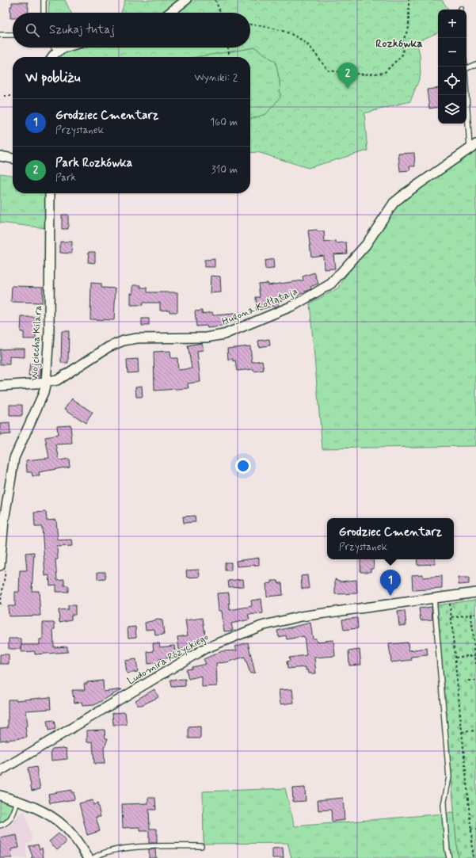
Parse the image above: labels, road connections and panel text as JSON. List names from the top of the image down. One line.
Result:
{"streets":{"street":["Hugona Kołłątaja","Wojciecha Kilara","Ludomira Różyckiego"]},"crossings":[["Hugona Kołłątaja","Wojciecha Kilara"]],"districts":["Rozkówka"],"page":{"map_buttons":["+","−"],"search":"Szukaj tutaj","heading":["W pobliżu","Wyniki: 2"],"pins":["2","1"],"list":[{"mark":"1","name":"Grodziec Cmentarz","note":"Przystanek","value":"160 m"},{"mark":"2","name":"Park Rozkówka","note":"Park","value":"310 m"}],"popup":["Grodziec Cmentarz","Przystanek"]}}
